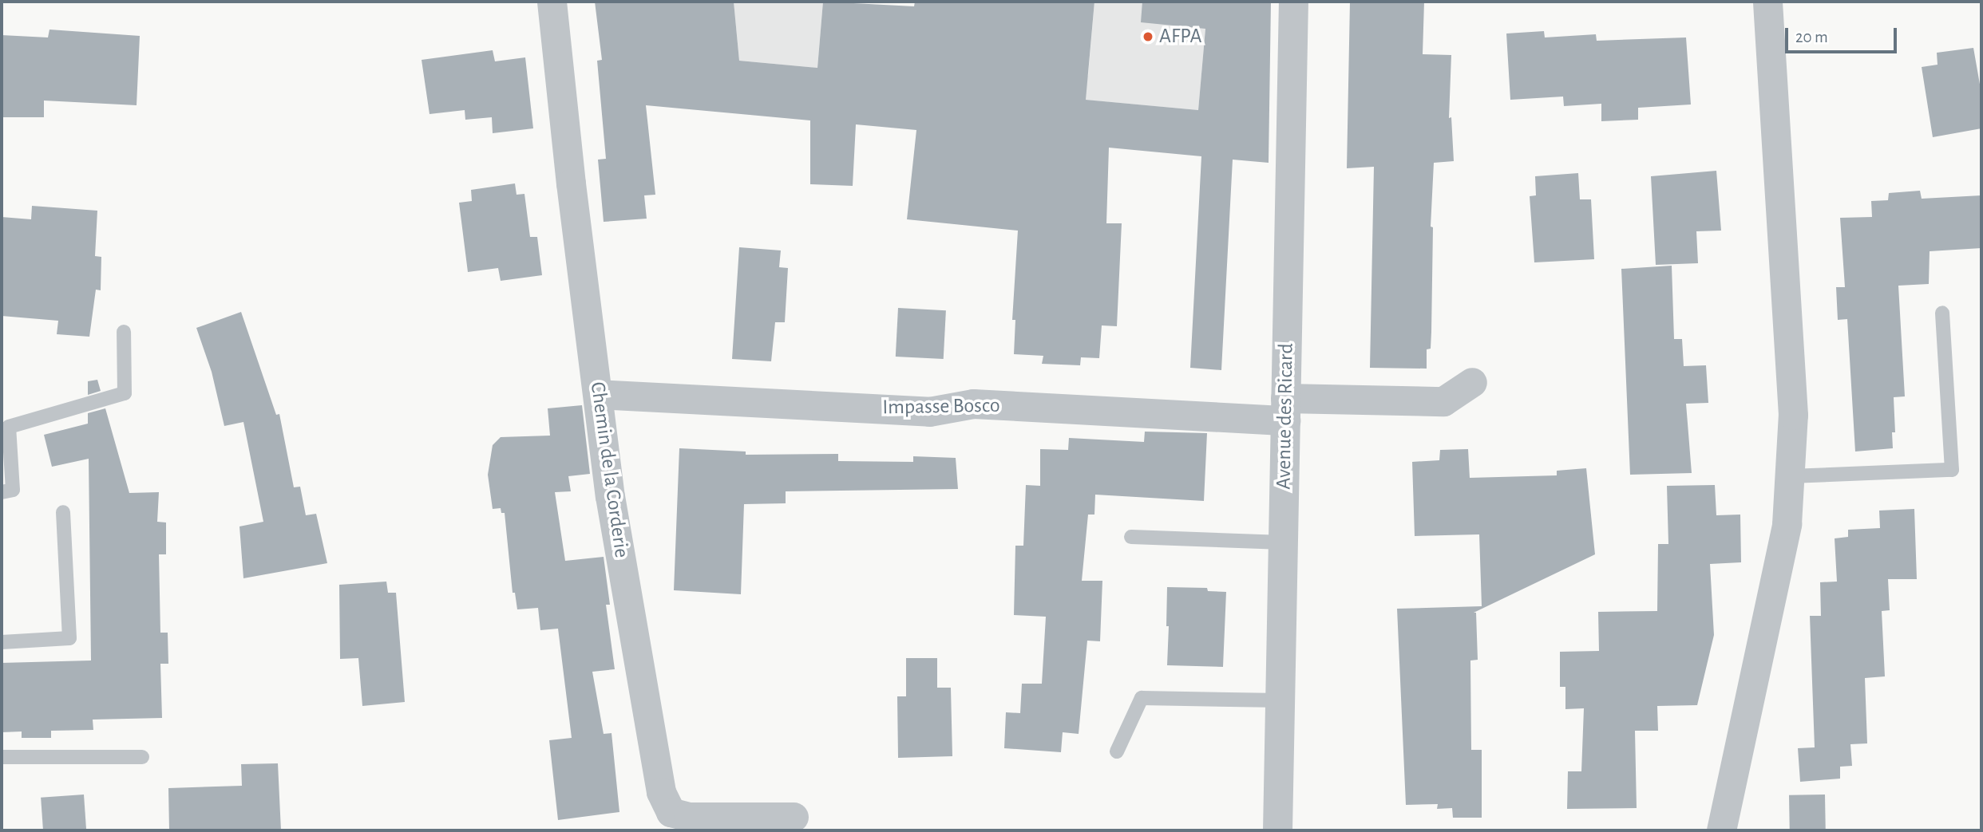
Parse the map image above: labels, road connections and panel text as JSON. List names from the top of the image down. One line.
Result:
{"streets":{"street":["Impasse Bosco","Avenue des Ricard","Chemin de la Corderie"]},"crossings":[["Impasse Bosco","Avenue des Ricard"],["Impasse Bosco","Chemin de la Corderie"]],"places":["AFPA"],"scale_bar":"20 m"}
